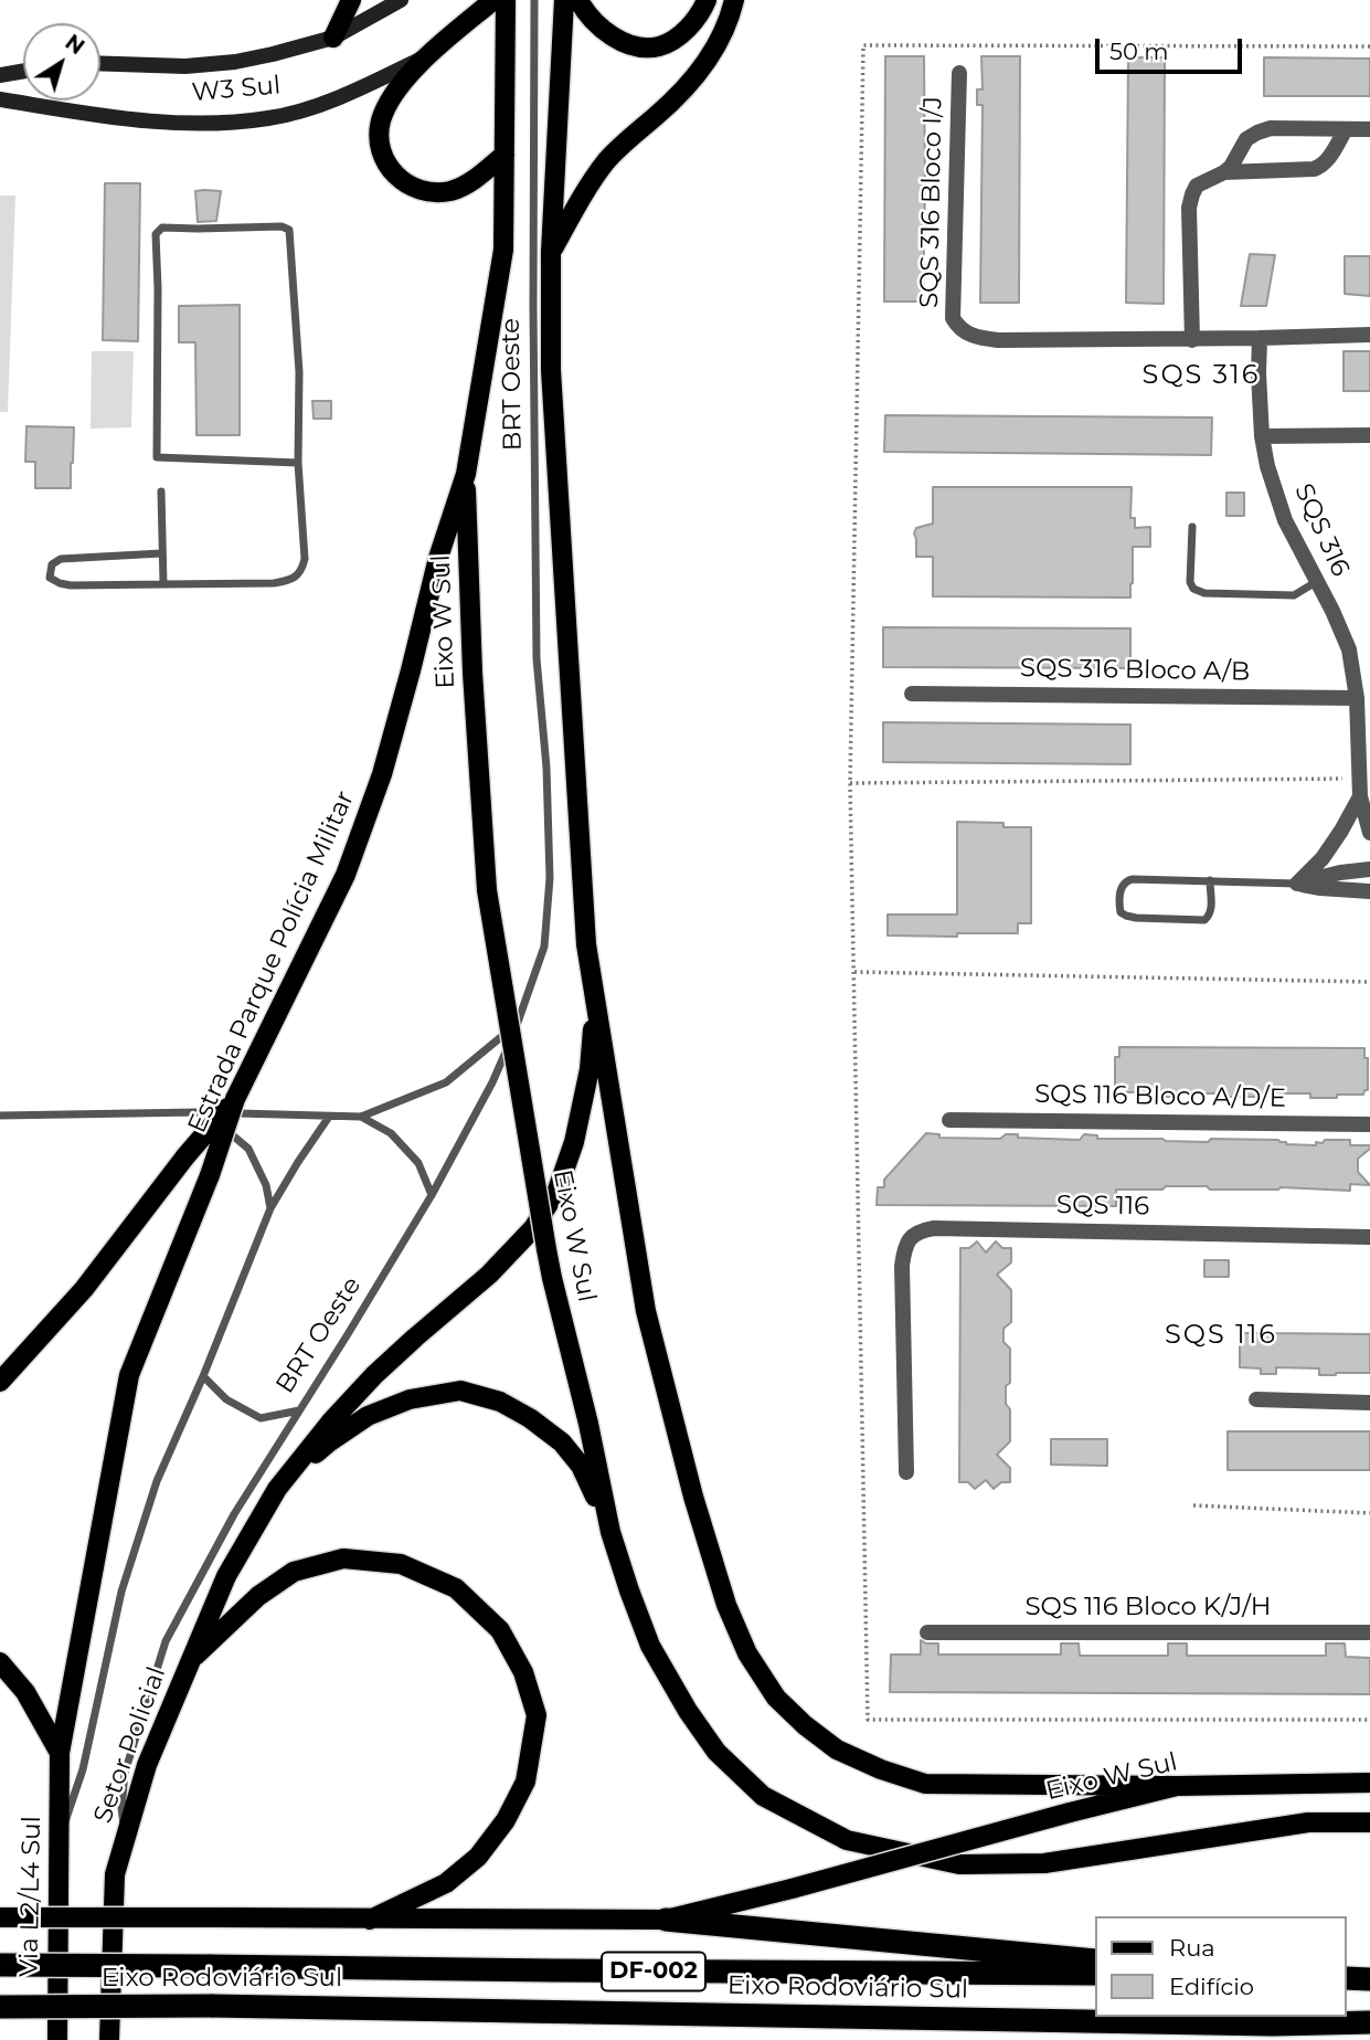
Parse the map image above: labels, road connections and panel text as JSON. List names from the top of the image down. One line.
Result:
{"streets":{"highway":["DF-002","Eixo Rodoviário Sul"],"main road":["W3 Sul","Eixo W Sul","Estrada Parque Polícia Militar","Setor Policial","Via L2/L4 Sul"],"street":["SQS 316 Bloco I/J","SQS 316","SQS 316 Bloco A/B","SQS 116 Bloco A/D/E","SQS 116","SQS 116 Bloco K/J/H"],"lane":["BRT Oeste"]},"crossings":[["SQS 316","SQS 316 Bloco A/B"],["Eixo W Sul","Estrada Parque Polícia Militar"],["Estrada Parque Polícia Militar","Via L2/L4 Sul"]],"districts":["SQS 316","SQS 116"],"legend":["Rua","Edifício"],"scale_bar":"50 m","north":"top right"}
